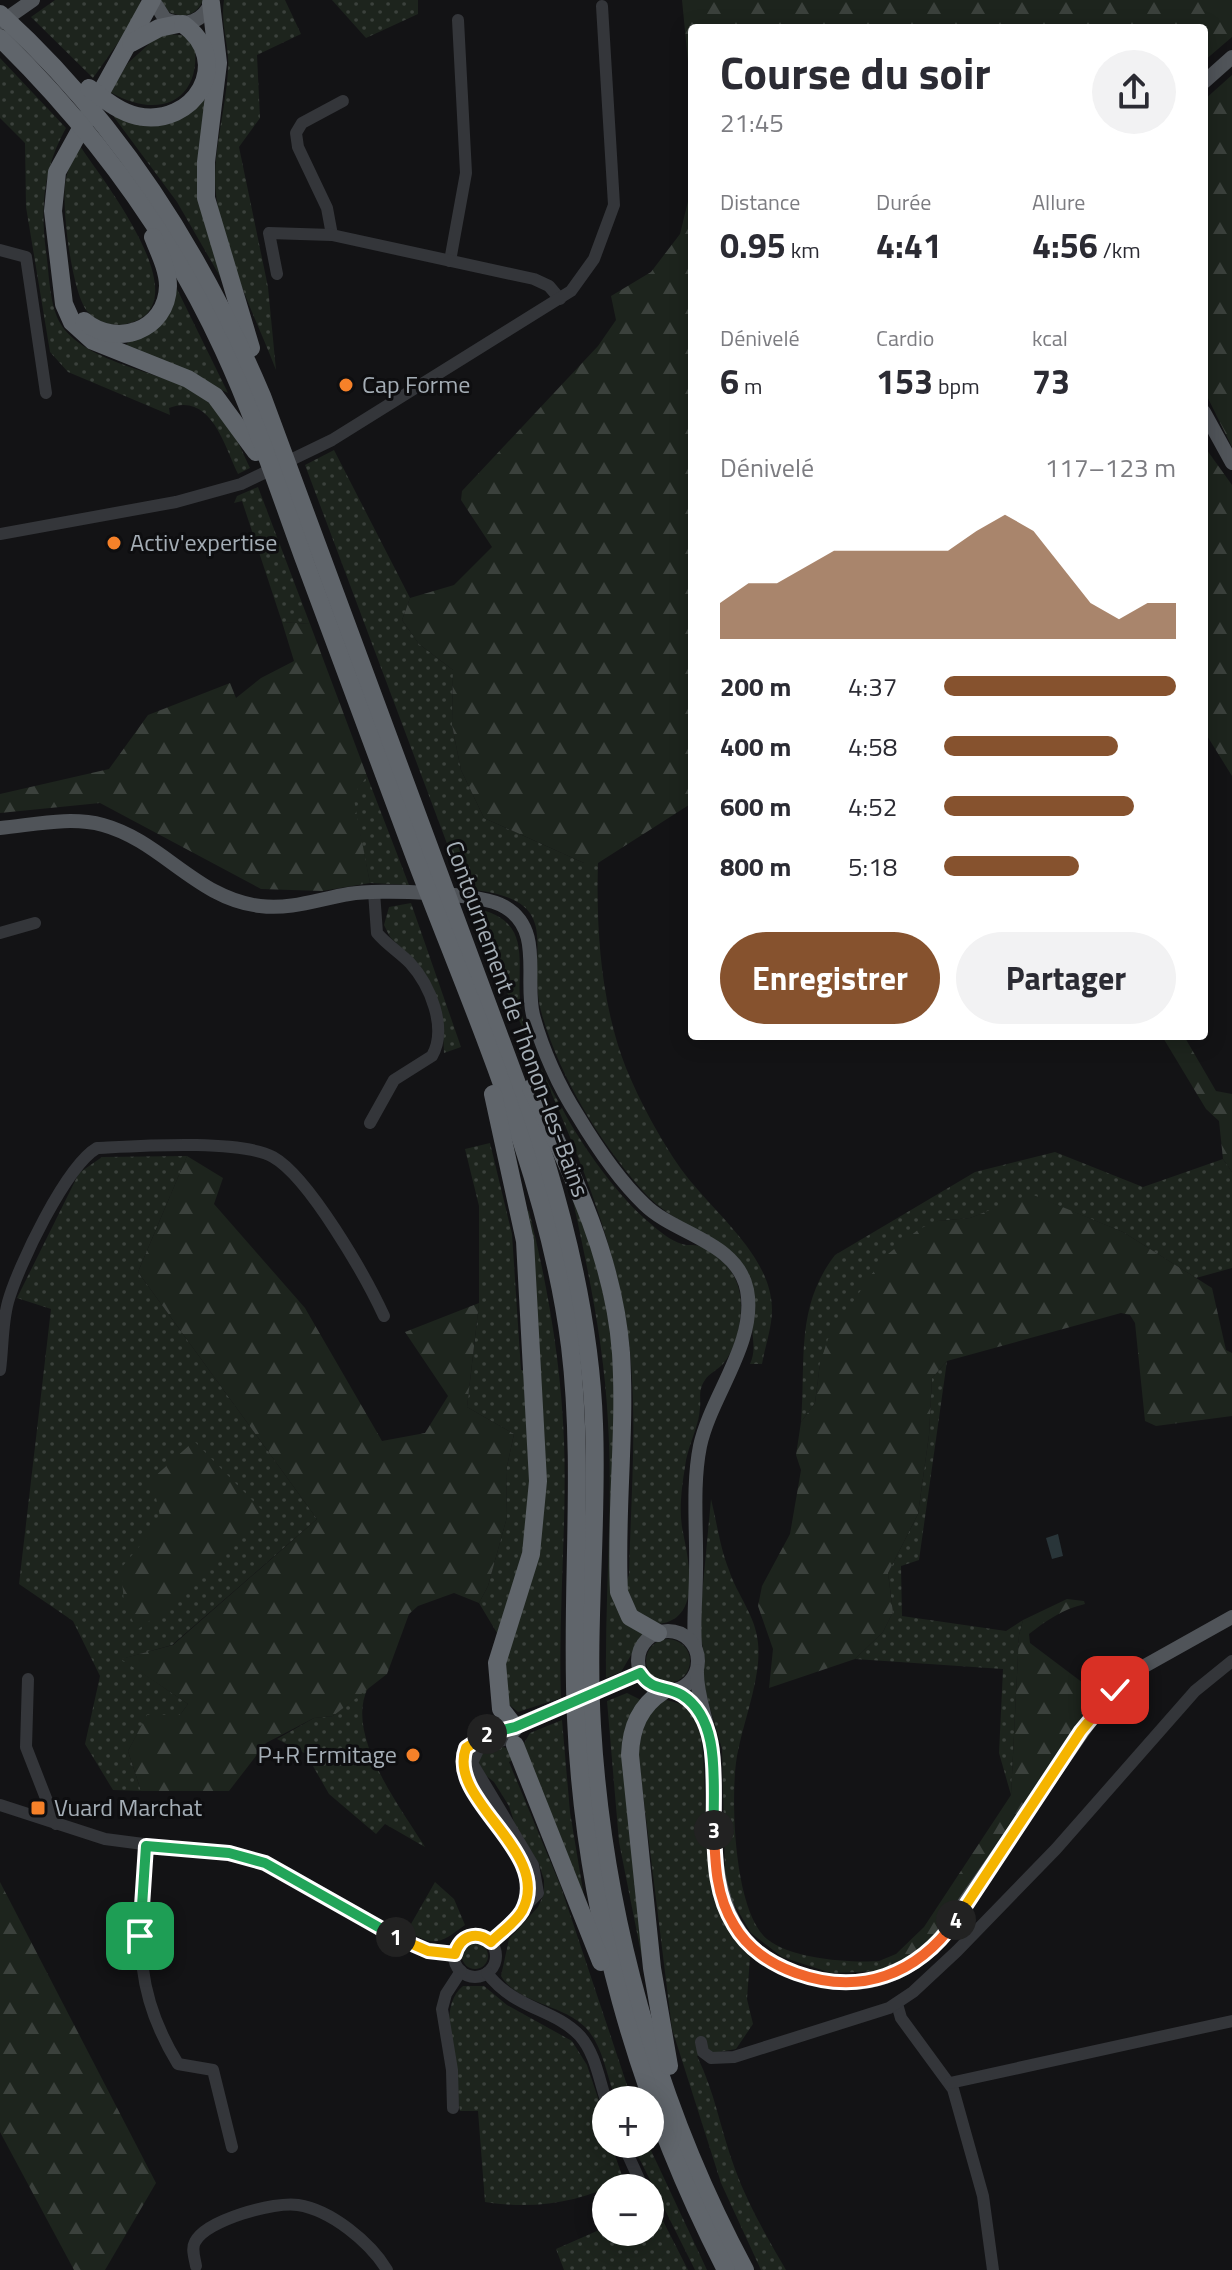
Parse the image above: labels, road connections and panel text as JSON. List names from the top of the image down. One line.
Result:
{"streets":{"highway":["Contournement de Thonon-les-Bains"]},"places":{"other":["Cap Forme","Activ'expertise","P+R Ermitage"],"transit":["Vuard Marchat"]},"page":{"heading":["Course du soir","21:45"],"stats":[["Distance","0.95 km"],["Durée","4:41"],["Allure","4:56 /km"],["Dénivelé","6 m"],["Cardio","153 bpm"],["kcal","73"]],"chart":["Dénivelé","117–123 m"],"list":[{"name":"200 m","note":"4:37"},{"name":"400 m","note":"4:58"},{"name":"600 m","note":"4:52"},{"name":"800 m","note":"5:18"}],"buttons":["Enregistrer","Partager"],"pins":["2","3","4","1"],"map_buttons":["+","−"]}}
